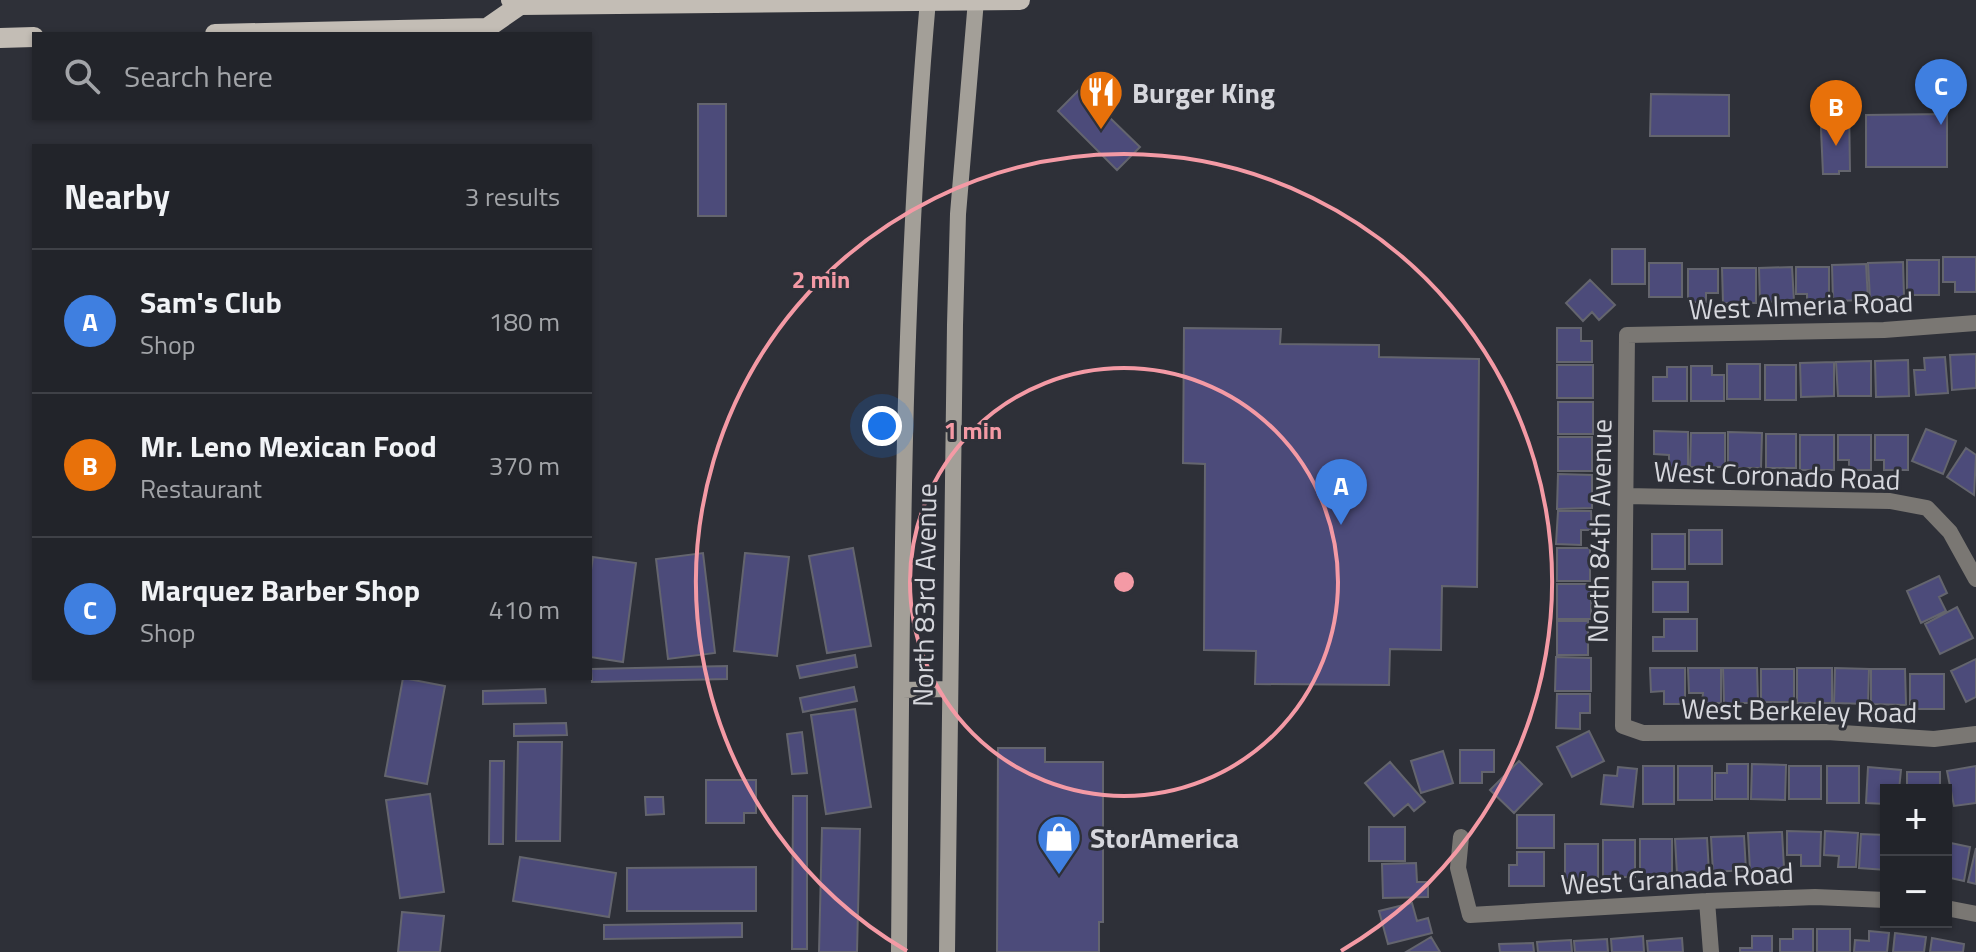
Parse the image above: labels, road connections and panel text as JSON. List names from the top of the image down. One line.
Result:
{"streets":{"main road":["North 83rd Avenue"],"street":["West Almeria Road","West Coronado Road","North 84th Avenue","West Berkeley Road","West Granada Road"]},"crossings":[["West Almeria Road","North 84th Avenue"],["West Coronado Road","North 84th Avenue"],["North 84th Avenue","West Berkeley Road"]],"places":{"restaurant":["Burger King"],"shop":["StorAmerica"]},"page":{"search":"Search here","pins":["C","B","A"],"heading":["Nearby","3 results"],"list":[{"mark":"A","name":"Sam's Club","note":"Shop","value":"180 m"},{"mark":"B","name":"Mr. Leno Mexican Food","note":"Restaurant","value":"370 m"},{"mark":"C","name":"Marquez Barber Shop","note":"Shop","value":"410 m"}],"map_buttons":["+","−"]},"rings":["2 min","1 min"]}
